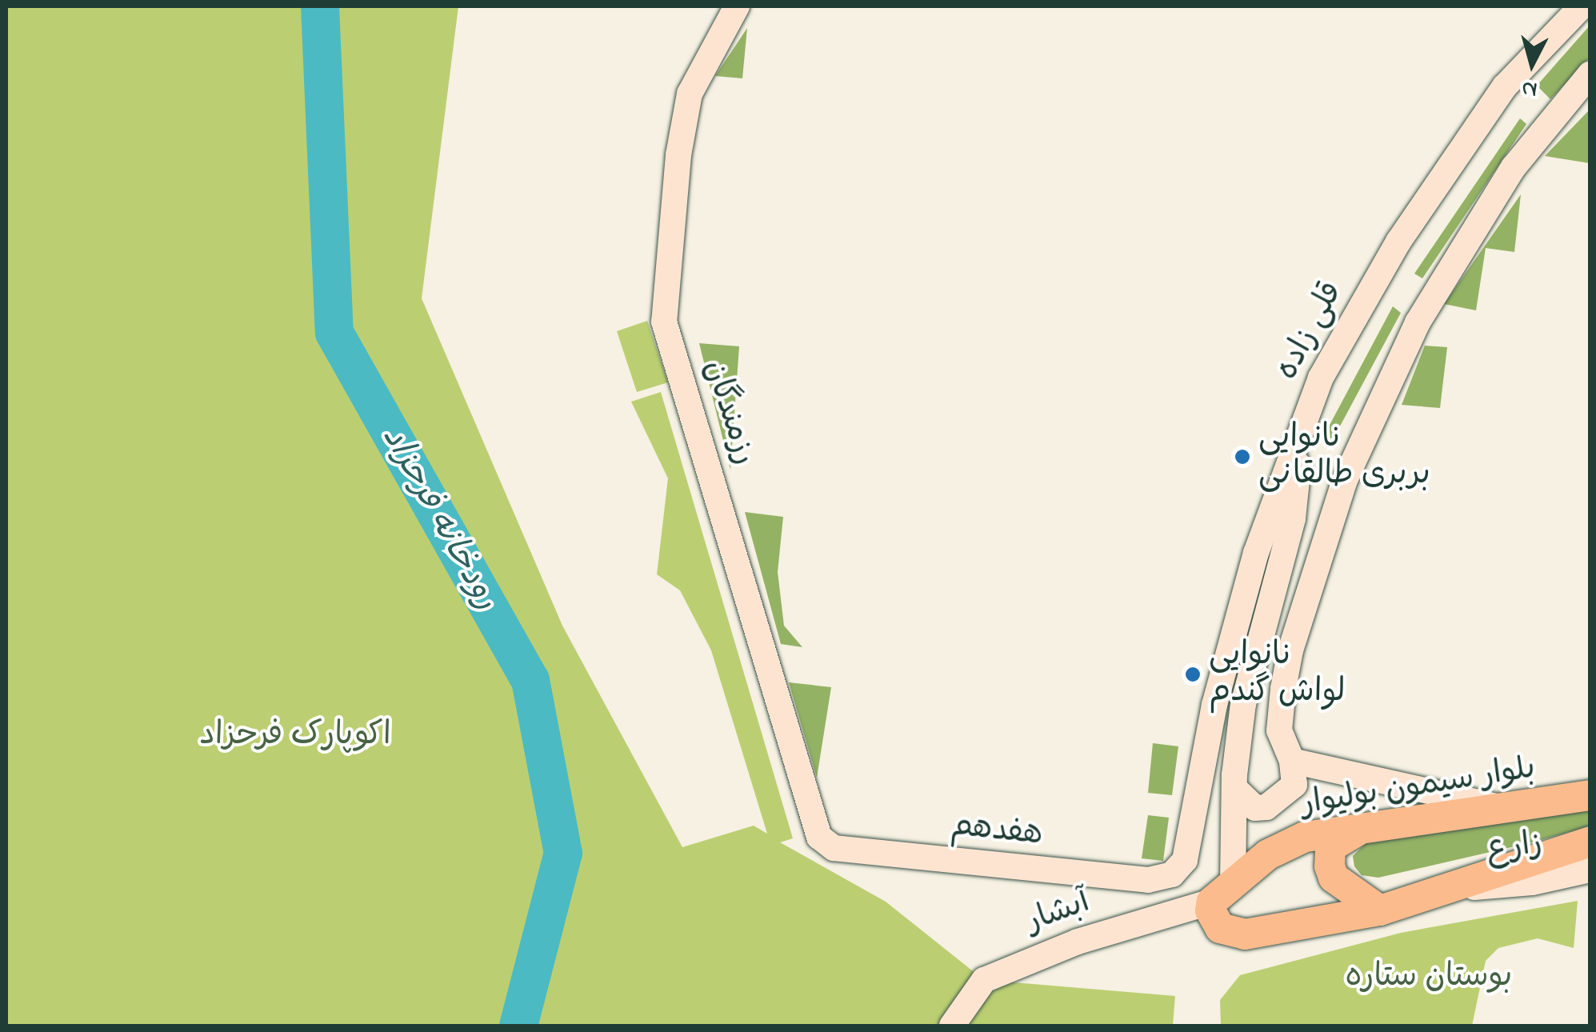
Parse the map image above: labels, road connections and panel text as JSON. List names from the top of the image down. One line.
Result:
{"streets":{"main road":["بلوار سیمون بولیوار"],"street":["قلی زاده","رزمندگان","هفدهم","زارع","آبشار"]},"crossings":[["قلی زاده","هفدهم"],["رزمندگان","هفدهم"],["بلوار سیمون بولیوار","آبشار"]],"water":["رودخانه فرحزاد"],"parks":["اکوپارک فرحزاد","بوستان ستاره"],"places":["نانوایی بربری طالقانی","نانوایی لواش گندم"],"north":"bottom"}
